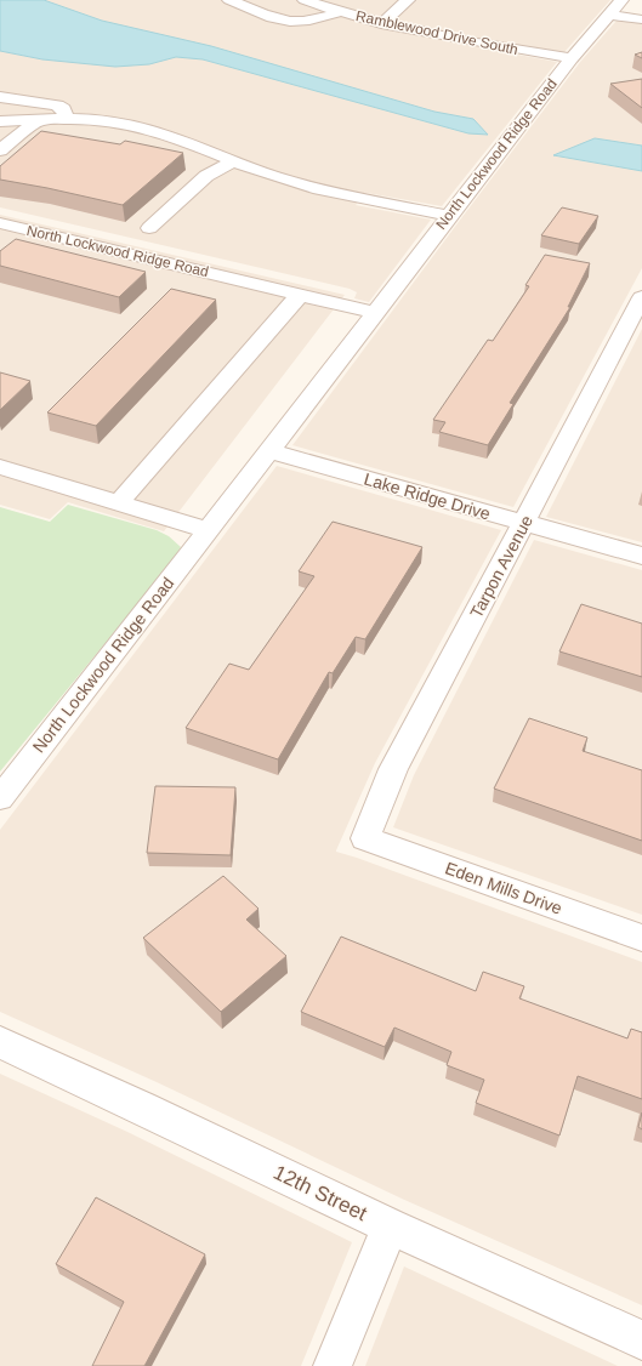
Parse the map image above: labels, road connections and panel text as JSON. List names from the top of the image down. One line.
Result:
{"streets":{"street":["Ramblewood Drive South","North Lockwood Ridge Road","Lake Ridge Drive","Tarpon Avenue","Eden Mills Drive","12th Street"]},"crossings":[["Ramblewood Drive South","North Lockwood Ridge Road"],["North Lockwood Ridge Road","Lake Ridge Drive"],["Lake Ridge Drive","Tarpon Avenue"],["Tarpon Avenue","Eden Mills Drive"]]}
